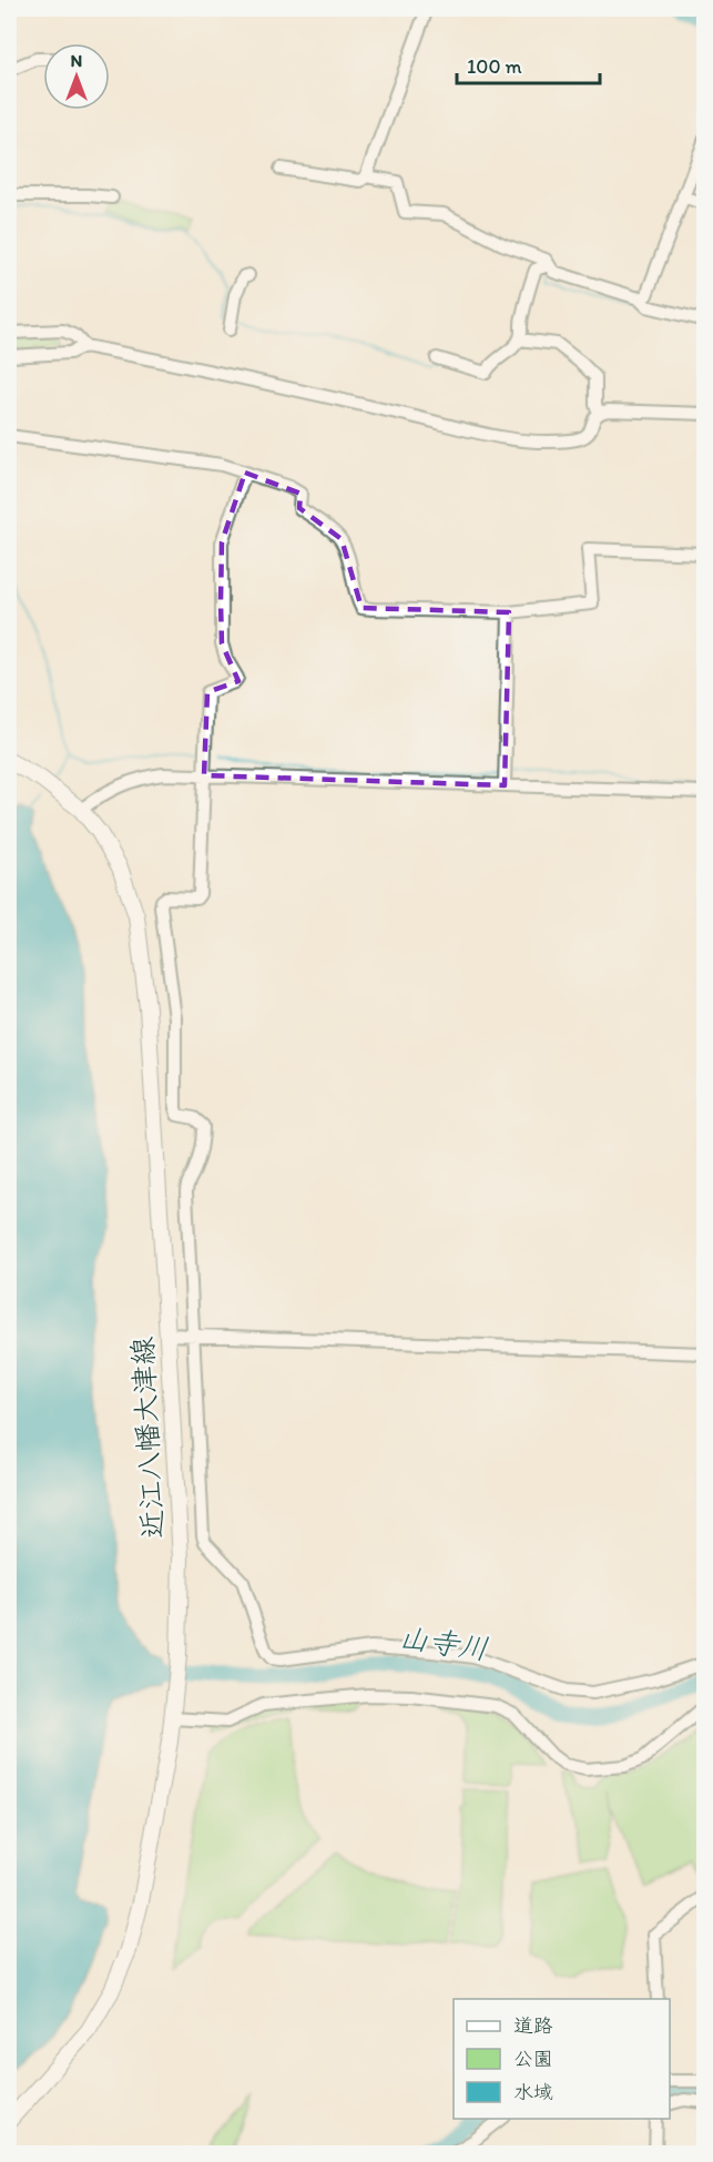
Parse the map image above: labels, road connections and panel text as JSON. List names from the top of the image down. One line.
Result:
{"streets":{"main road":["近江八幡大津線"]},"water":["山寺川"],"legend":["道路","公園","水域"],"scale_bar":"100 m","north":"top"}
